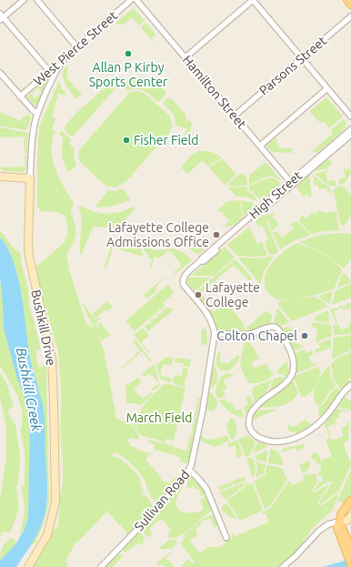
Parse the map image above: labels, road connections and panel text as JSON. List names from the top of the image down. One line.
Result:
{"streets":{"street":["West Pierce Street","Parsons Street","Hamilton Street","High Street","Bushkill Drive","Sullivan Road"]},"crossings":[["Parsons Street","Hamilton Street"],["Hamilton Street","High Street"],["High Street","Sullivan Road"]],"water":["Bushkill Creek"],"parks":["March Field"],"places":["Allan P Kirby Sports Center","Fisher Field","Lafayette College Admissions Office","Lafayette College","Colton Chapel"]}
